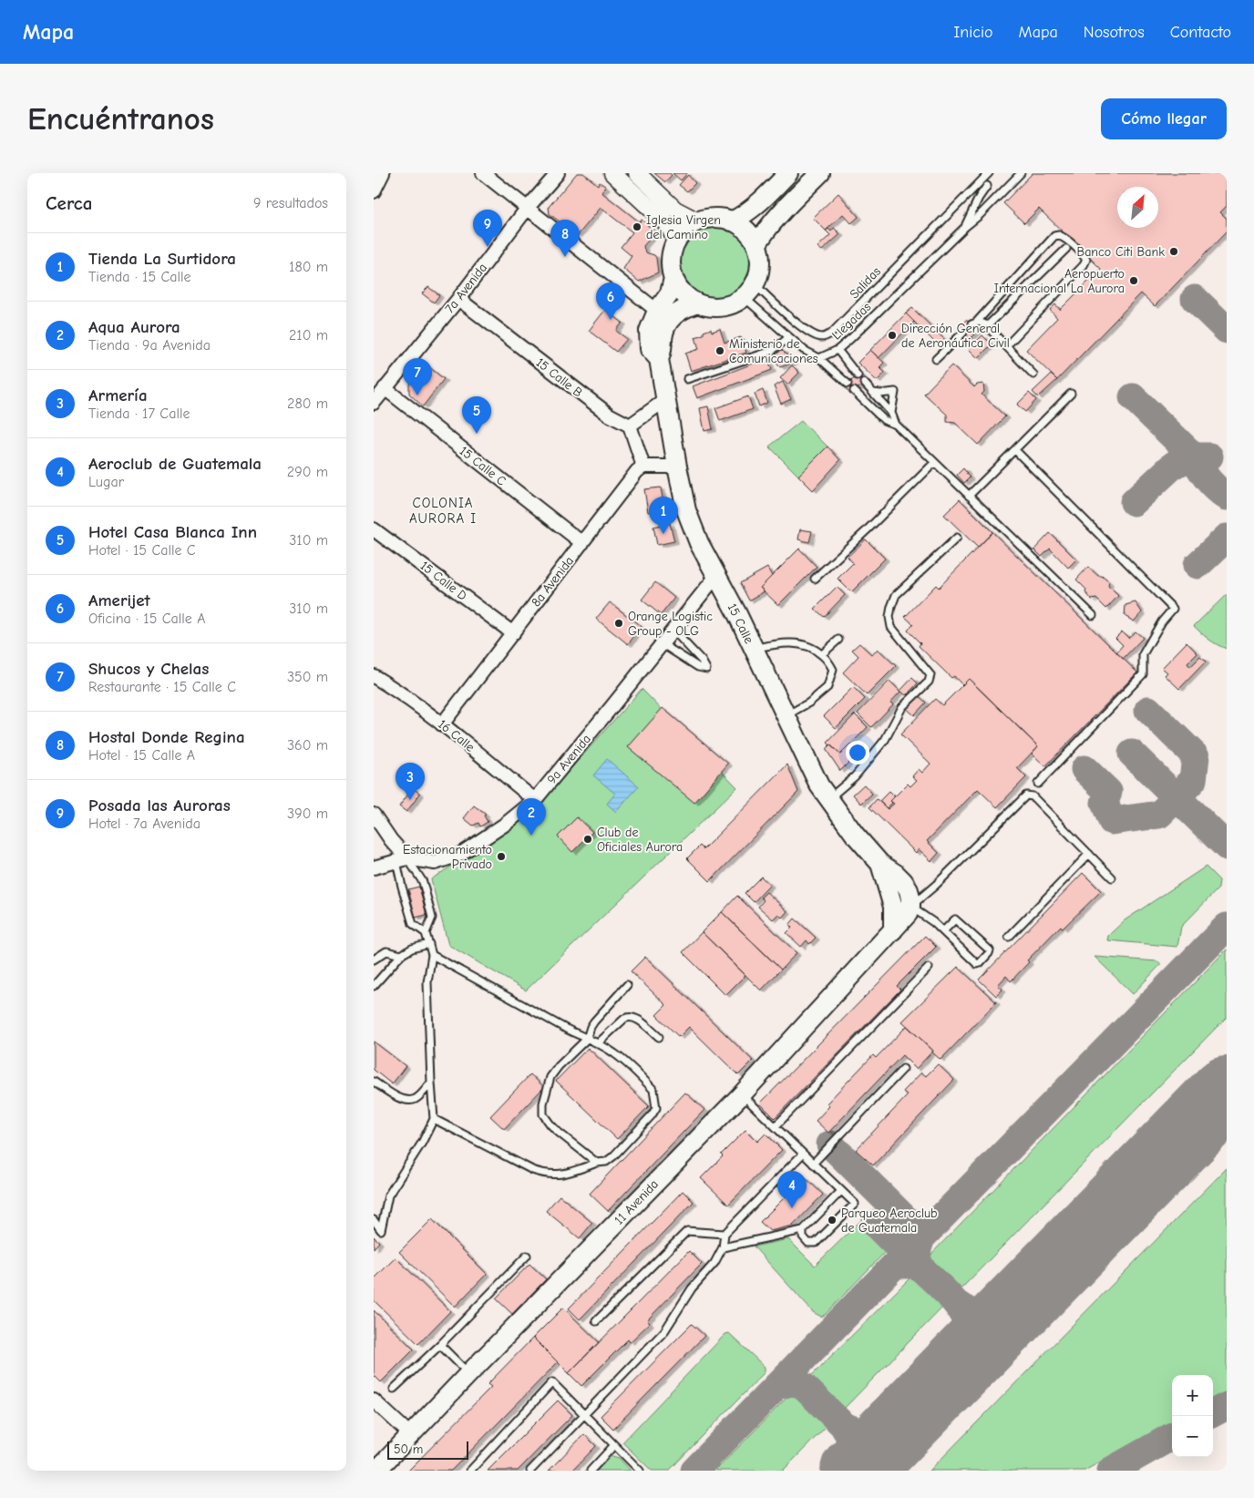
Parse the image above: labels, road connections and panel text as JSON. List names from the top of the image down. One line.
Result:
{"streets":{"main road":["15 Calle","11 Avenida"],"street":["7a Avenida","15 Calle B","15 Calle C","15 Calle D","8a Avenida","16 Calle","9a Avenida"],"lane":["Salidas","Llegadas"]},"crossings":[["Salidas","15 Calle"],["7a Avenida","15 Calle B"],["7a Avenida","15 Calle C"],["15 Calle C","8a Avenida"],["15 Calle D","8a Avenida"],["8a Avenida","16 Calle"],["15 Calle","9a Avenida"],["16 Calle","9a Avenida"]],"districts":["COLONIA AURORA I"],"places":["Iglesia Virgen del Camino","Banco Citi Bank","Aeropuerto Internacional La Aurora","Dirección General de Aeronáutica Civil","Ministerio de Comunicaciones","Orange Logistic Group - OLG","Club de Oficiales Aurora","Estacionamiento Privado","Parqueo Aeroclub de Guatemala"],"scale_bar":"50 m","north":"top right","page":{"header":"Mapa","nav":["Inicio","Mapa","Nosotros","Contacto"],"buttons":"Cómo llegar","title":"Encuéntranos","heading":["Cerca","9 resultados"],"pins":["9","8","6","7","5","1","3","2","4"],"list":[{"mark":"1","name":"Tienda La Surtidora","note":"Tienda · 15 Calle","value":"180 m"},{"mark":"2","name":"Aqua Aurora","note":"Tienda · 9a Avenida","value":"210 m"},{"mark":"3","name":"Armería","note":"Tienda · 17 Calle","value":"280 m"},{"mark":"4","name":"Aeroclub de Guatemala","note":"Lugar","value":"290 m"},{"mark":"5","name":"Hotel Casa Blanca Inn","note":"Hotel · 15 Calle C","value":"310 m"},{"mark":"6","name":"Amerijet","note":"Oficina · 15 Calle A","value":"310 m"},{"mark":"7","name":"Shucos y Chelas","note":"Restaurante · 15 Calle C","value":"350 m"},{"mark":"8","name":"Hostal Donde Regina","note":"Hotel · 15 Calle A","value":"360 m"},{"mark":"9","name":"Posada las Auroras","note":"Hotel · 7a Avenida","value":"390 m"}],"map_buttons":["+","−"],"scale":"50 m"}}
